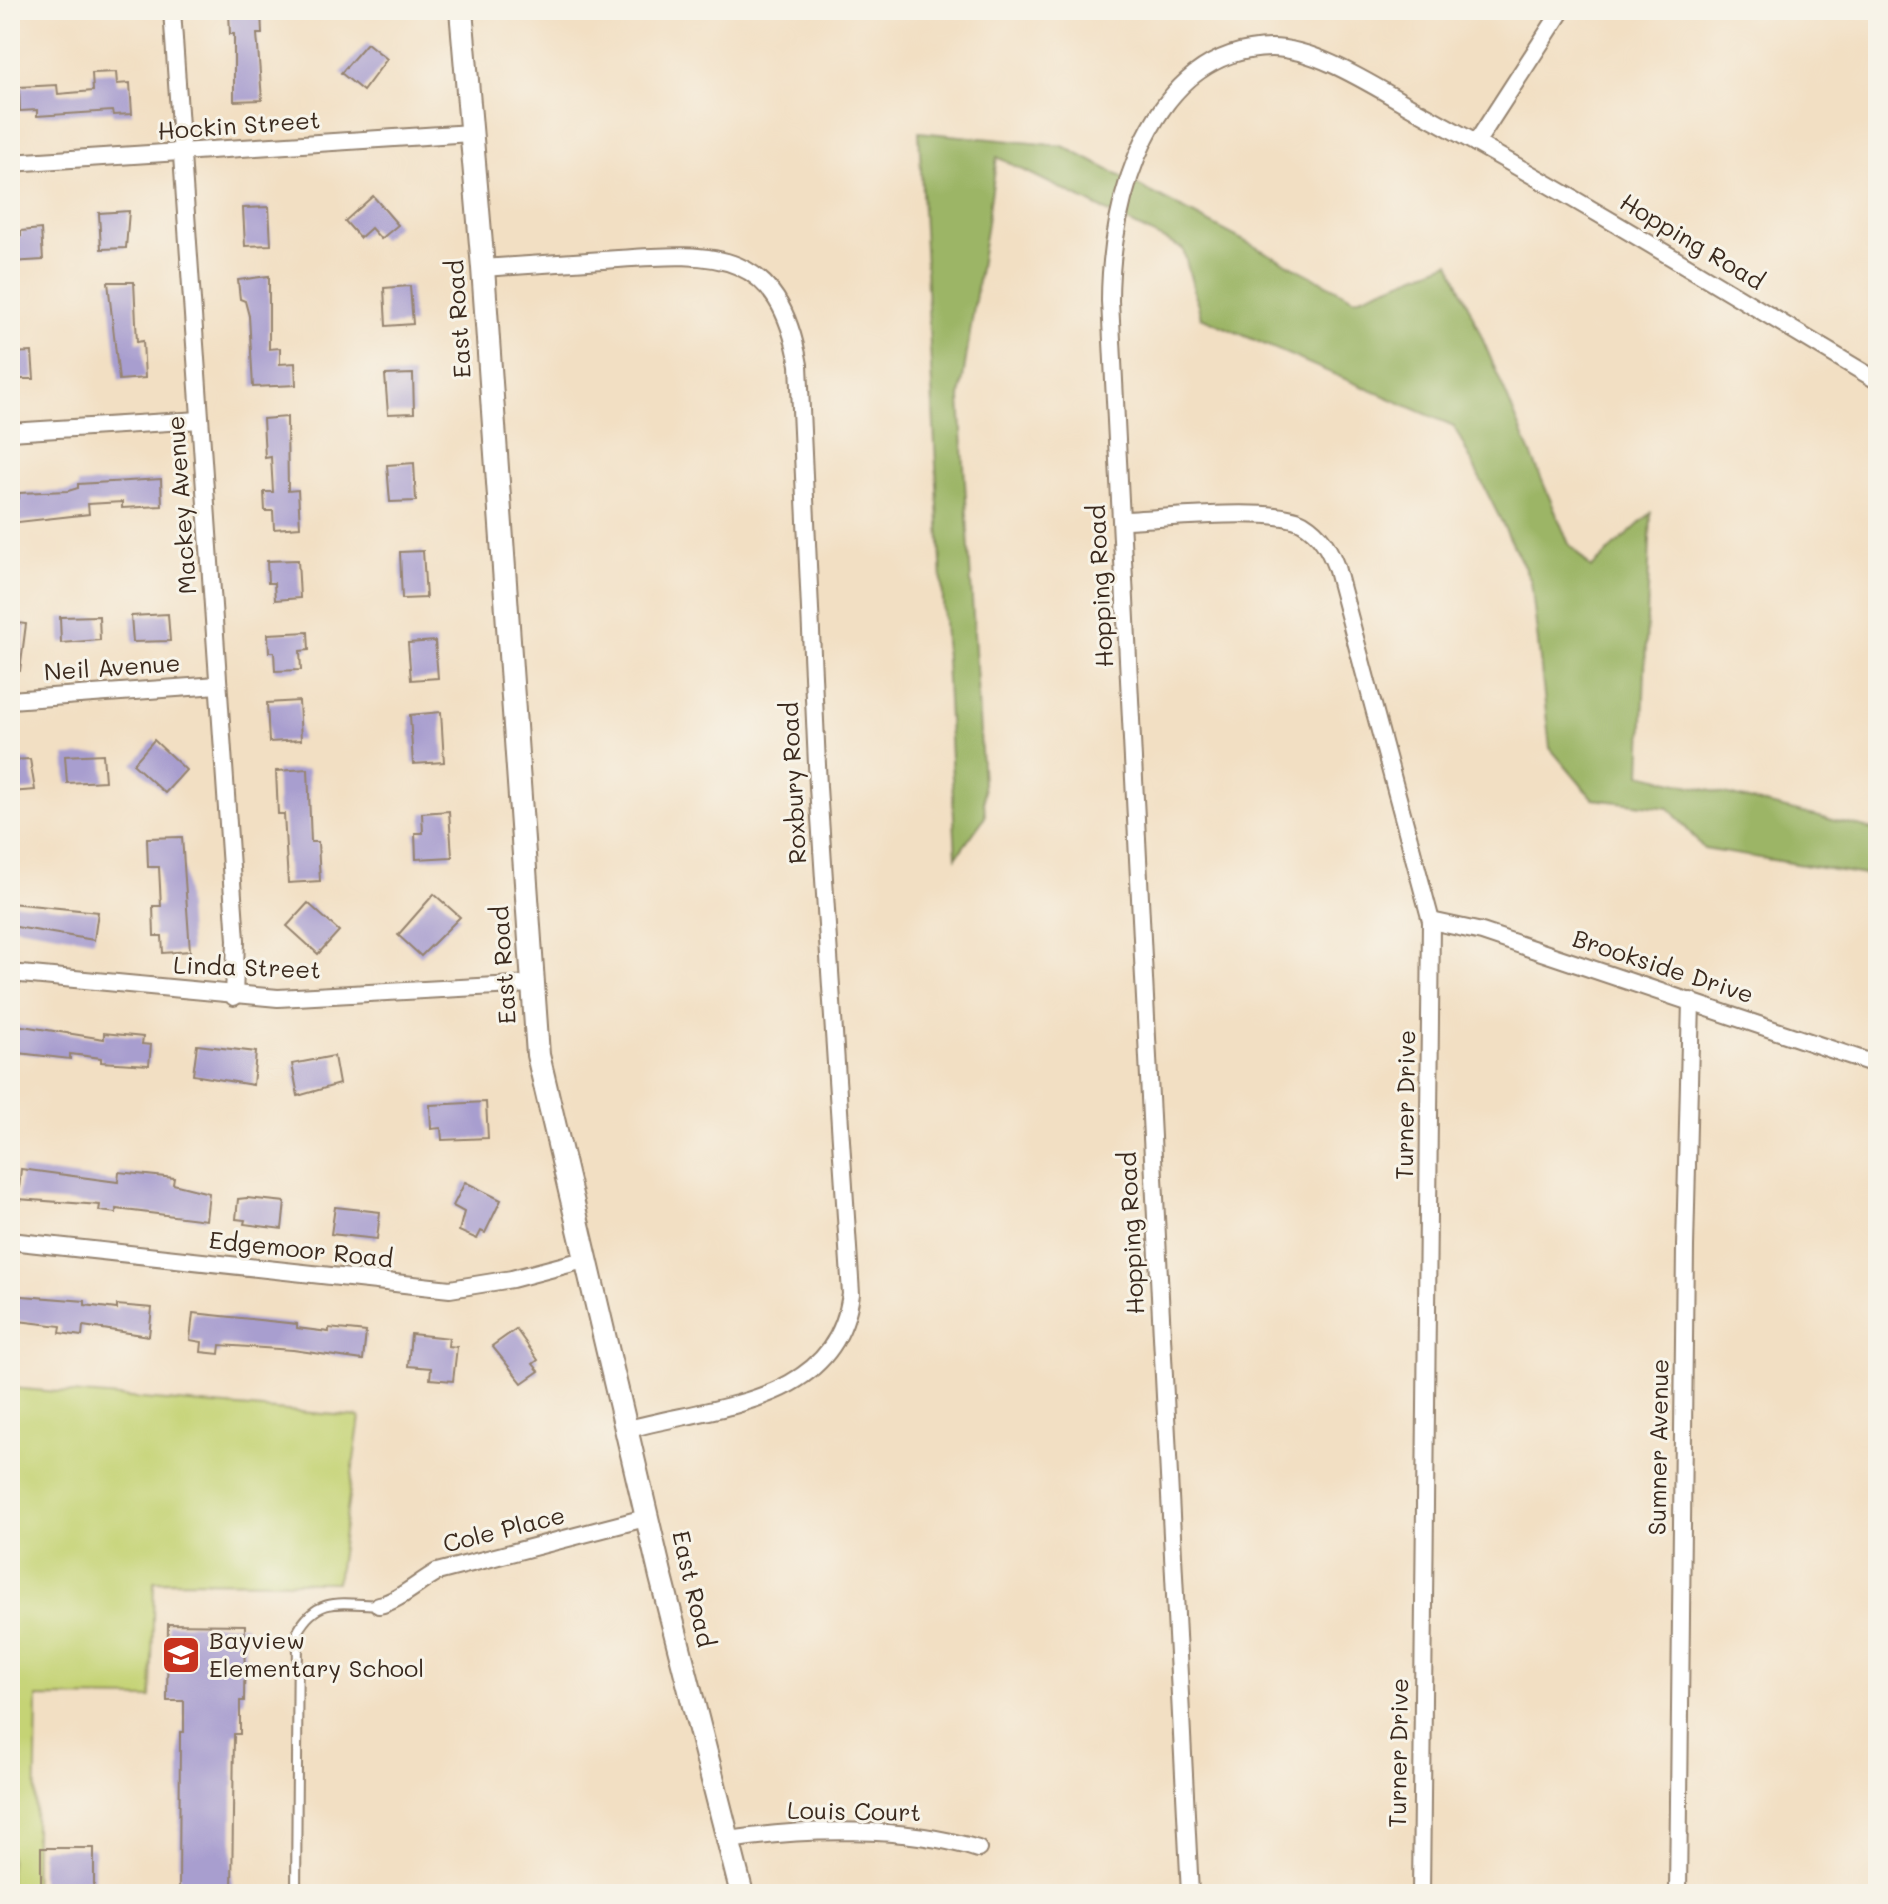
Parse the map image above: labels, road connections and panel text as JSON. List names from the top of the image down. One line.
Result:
{"streets":{"street":["Hockin Street","Hopping Road","East Road","Mackey Avenue","Neil Avenue","Roxbury Road","Brookside Drive","Linda Street","Turner Drive","Edgemoor Road","Sumner Avenue","Cole Place","Louis Court"]},"crossings":[["Hockin Street","East Road"],["Hockin Street","Mackey Avenue"],["Hopping Road","Turner Drive"],["East Road","Roxbury Road"],["East Road","Linda Street"],["East Road","Edgemoor Road"],["East Road","Cole Place"],["East Road","Louis Court"],["Mackey Avenue","Neil Avenue"],["Mackey Avenue","Linda Street"],["Brookside Drive","Turner Drive"],["Brookside Drive","Sumner Avenue"]],"places":{"school or university":["Bayview Elementary School"]}}
